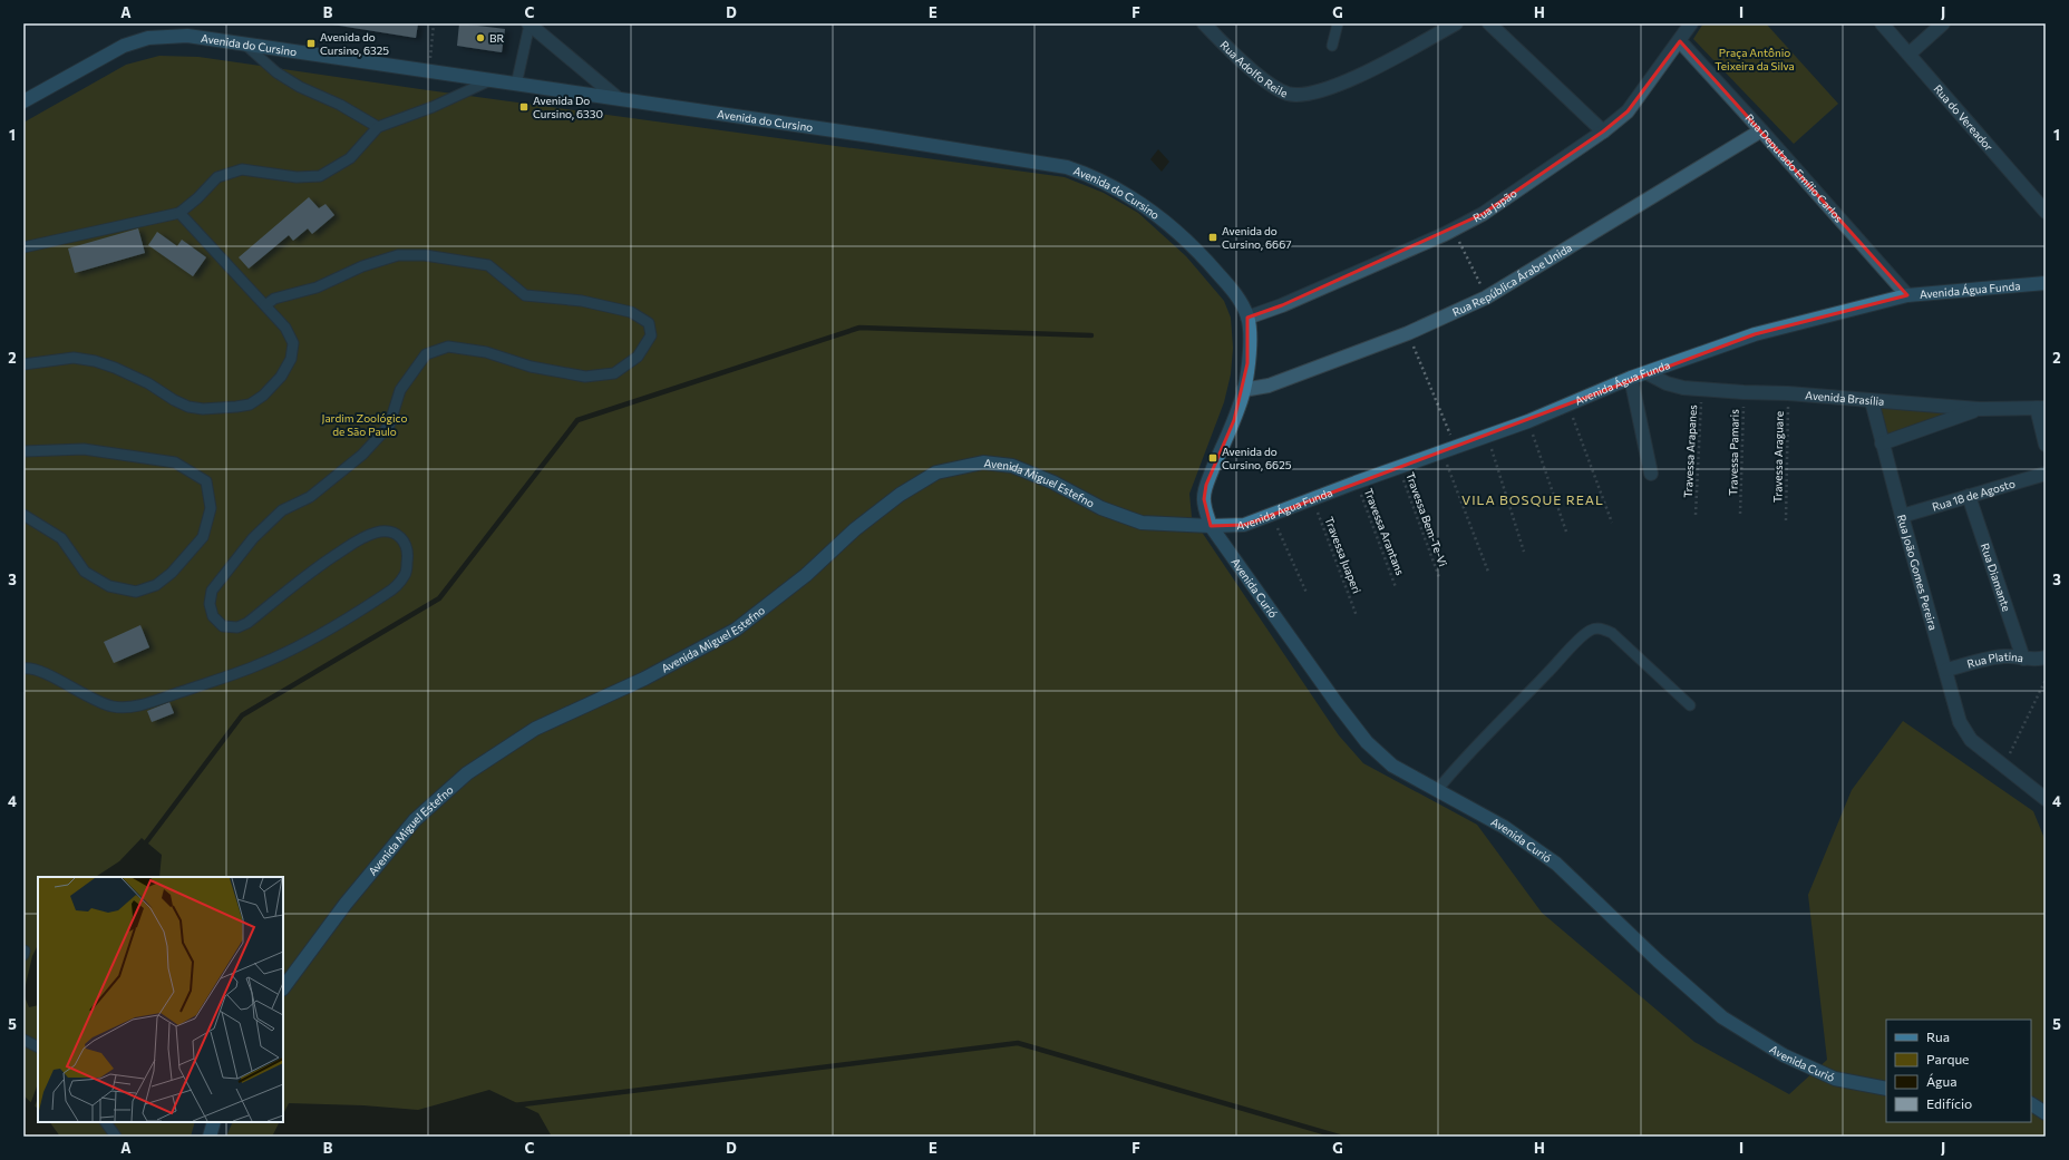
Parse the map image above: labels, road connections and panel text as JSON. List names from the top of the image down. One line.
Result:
{"streets":{"main road":["Avenida do Cursino","Avenida Água Funda","Avenida Miguel Estefno","Avenida Curió"],"street":["Rua Adolfo Reile","Rua do Vereador","Rua Deputado Emílio Carlos","Rua Japão","Rua República Árabe Unida","Avenida Brasília","Rua 18 de Agosto","Rua João Gomes Pereira","Rua Diamante","Rua Platina"],"path":["Travessa Arapanes","Travessa Pamaris","Travessa Araguare","Travessa Bem-Te-Vi","Travessa Arantans","Travessa Juaperi"]},"crossings":[["Avenida do Cursino","Rua Japão"],["Avenida do Cursino","Rua República Árabe Unida"],["Avenida do Cursino","Avenida Água Funda"],["Avenida do Cursino","Avenida Miguel Estefno"],["Avenida do Cursino","Avenida Curió"],["Rua Deputado Emílio Carlos","Rua Japão"],["Rua Deputado Emílio Carlos","Rua República Árabe Unida"],["Rua Deputado Emílio Carlos","Avenida Água Funda"],["Avenida Água Funda","Avenida Brasília"],["Avenida Água Funda","Avenida Miguel Estefno"],["Avenida Água Funda","Travessa Bem-Te-Vi"],["Avenida Água Funda","Travessa Arantans"],["Avenida Água Funda","Travessa Juaperi"],["Avenida Água Funda","Avenida Curió"],["Avenida Brasília","Travessa Arapanes"],["Avenida Brasília","Travessa Pamaris"],["Avenida Brasília","Travessa Araguare"],["Avenida Brasília","Rua João Gomes Pereira"],["Avenida Miguel Estefno","Avenida Curió"],["Rua 18 de Agosto","Rua João Gomes Pereira"],["Rua 18 de Agosto","Rua Diamante"],["Rua João Gomes Pereira","Rua Platina"],["Rua Diamante","Rua Platina"]],"districts":["VILA BOSQUE REAL"],"parks":["Praça Antônio Teixeira da Silva","Jardim Zoológico de São Paulo"],"places":{"other":["BR"],"transit":["Avenida do Cursino, 6325","Avenida Do Cursino, 6330","Avenida do Cursino, 6667","Avenida do Cursino, 6625"]},"legend":["Rua","Parque","Água","Edifício"],"grid":{"columns":["A","B","C","D","E","F","G","H","I","J"],"rows":["1","2","3","4","5"]}}
